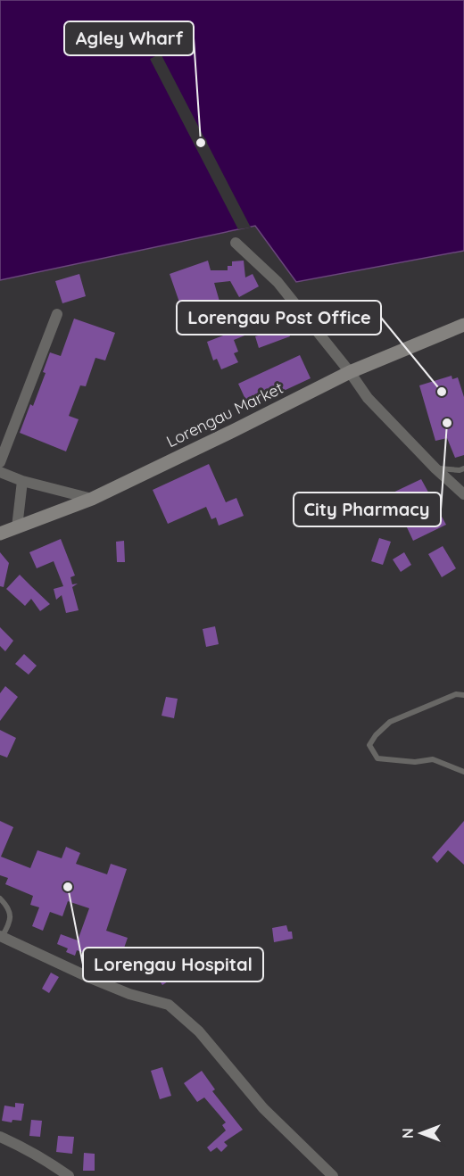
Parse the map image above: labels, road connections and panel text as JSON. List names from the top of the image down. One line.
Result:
{"streets":{"main road":["Lorengau Market"]},"places":["Agley Wharf","Lorengau Post Office","City Pharmacy","Lorengau Hospital"],"north":"left"}
